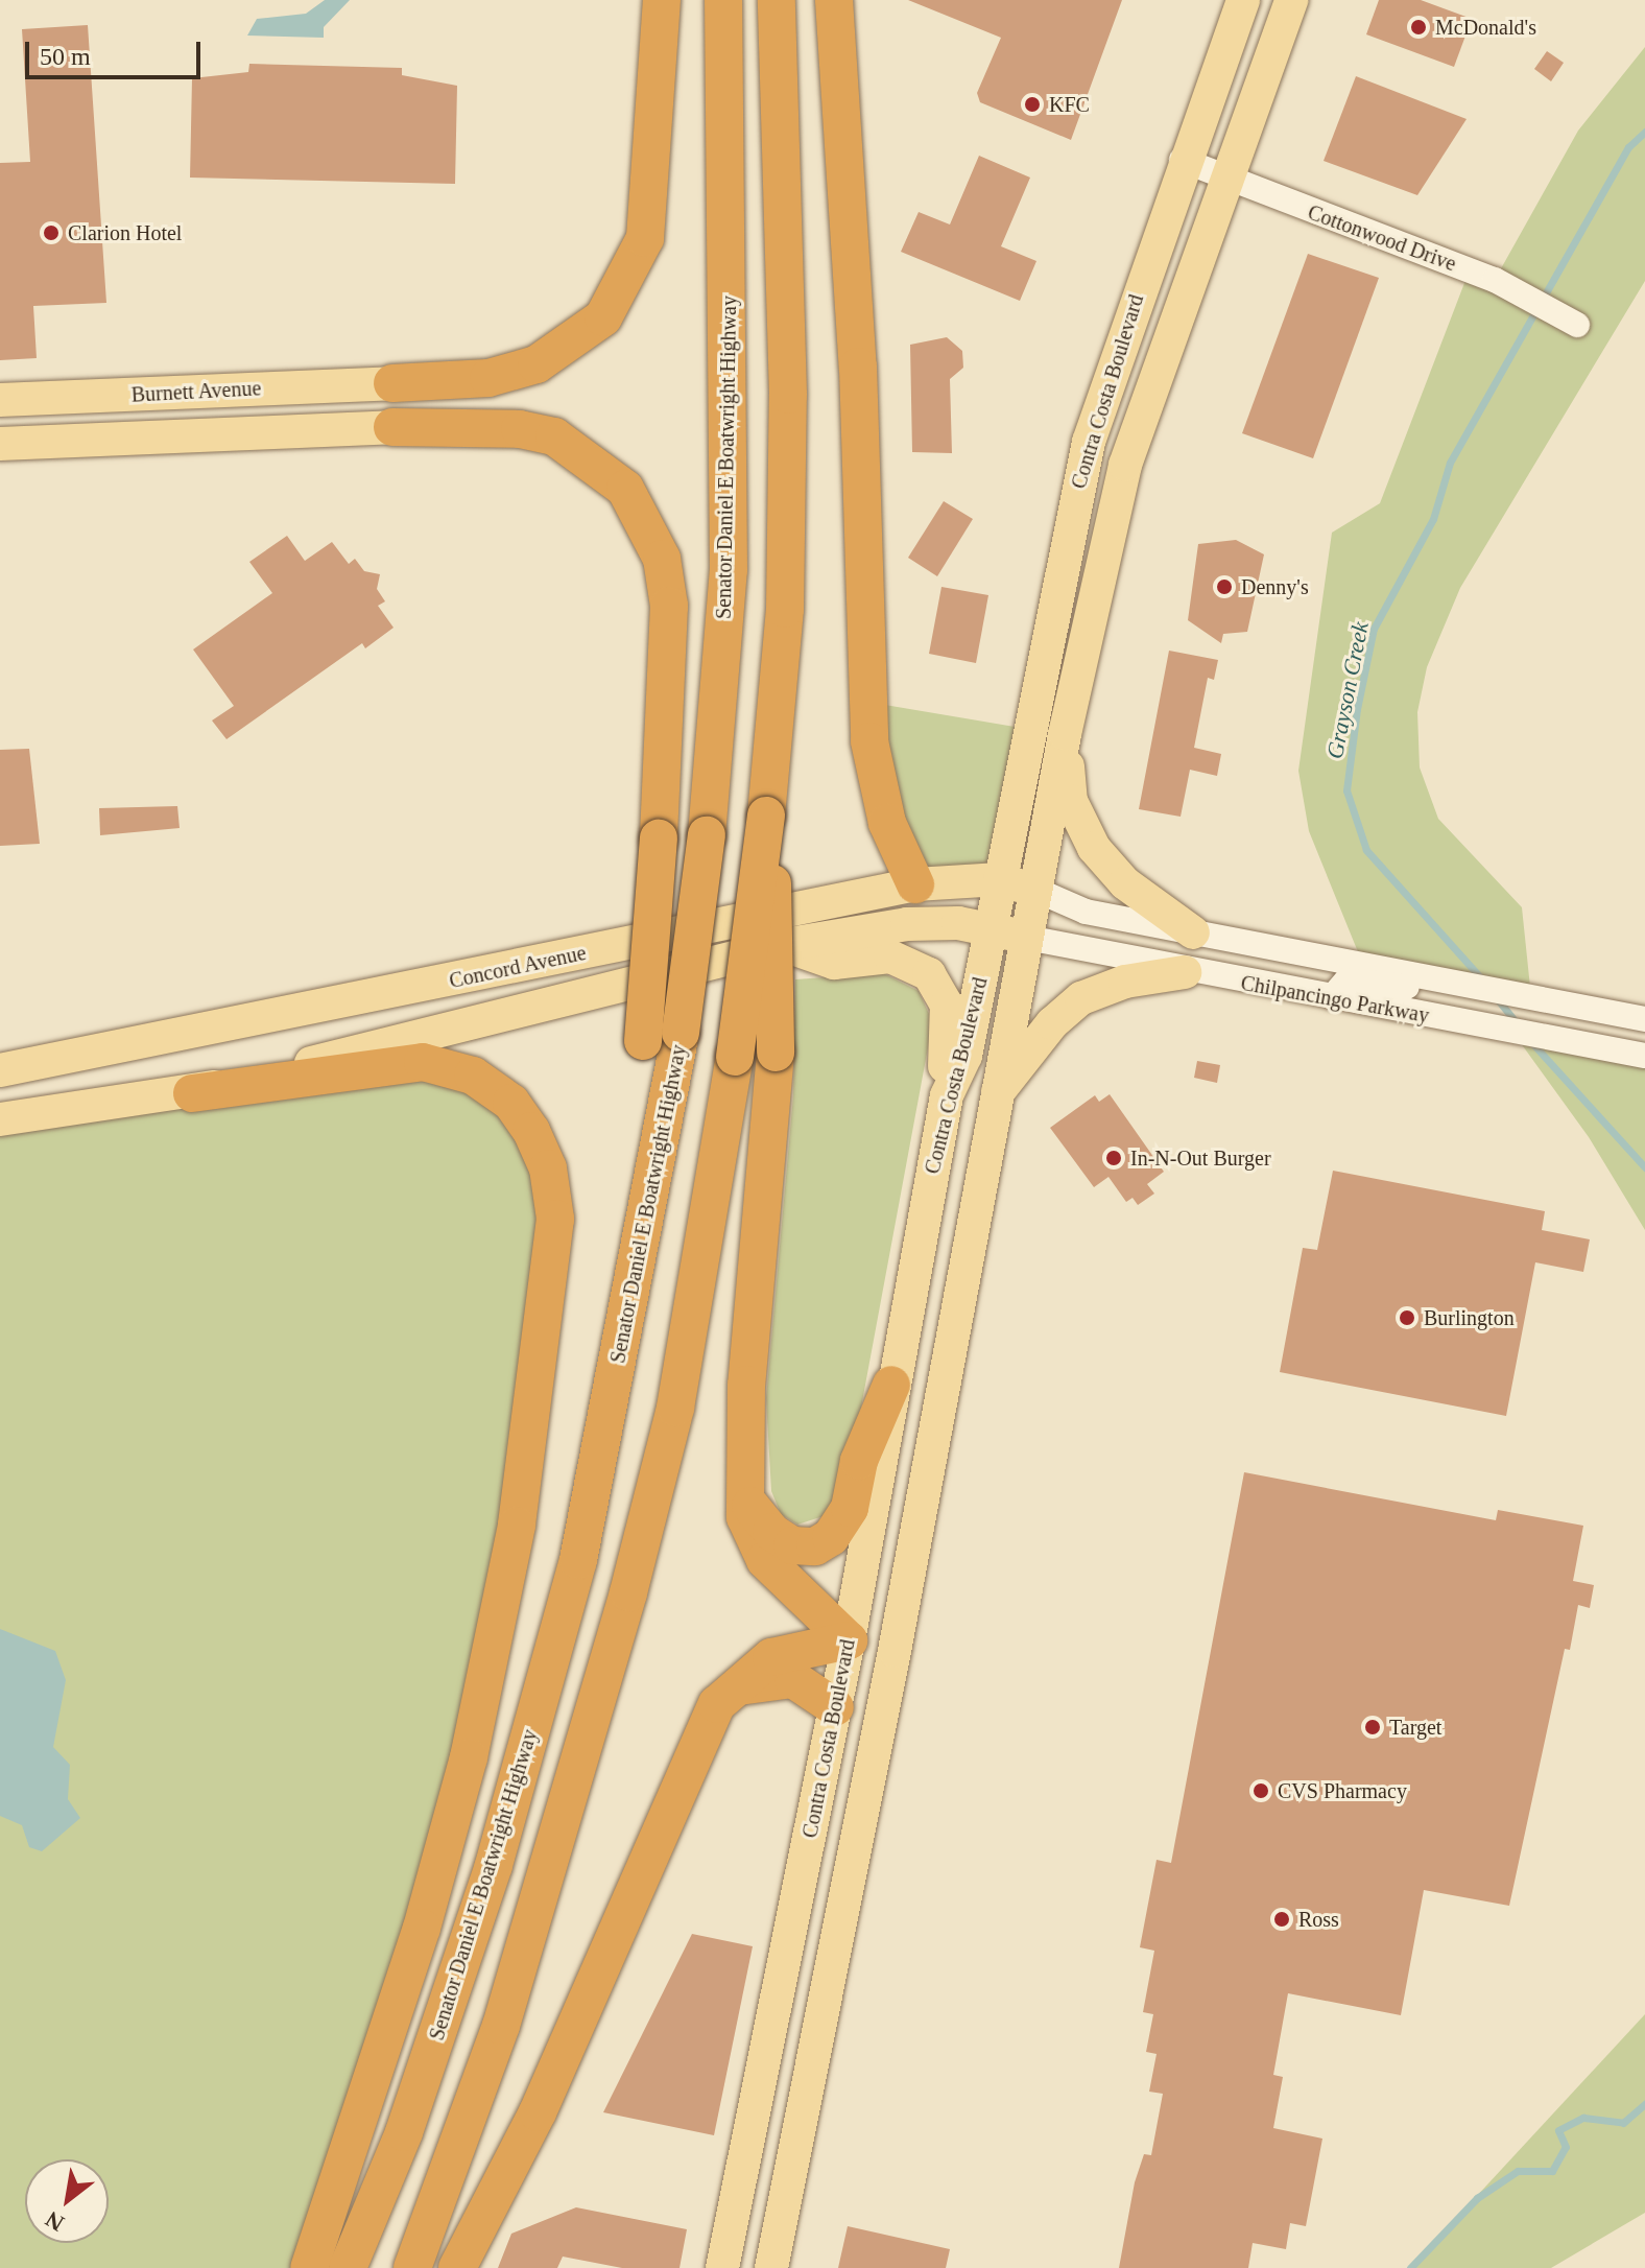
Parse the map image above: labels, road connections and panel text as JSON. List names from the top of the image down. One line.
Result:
{"streets":{"highway":["Senator Daniel E Boatwright Highway"],"main road":["Burnett Avenue","Contra Costa Boulevard","Concord Avenue"],"street":["Cottonwood Drive","Chilpancingo Parkway"]},"crossings":[["Cottonwood Drive","Contra Costa Boulevard"],["Contra Costa Boulevard","Concord Avenue"],["Contra Costa Boulevard","Chilpancingo Parkway"],["Concord Avenue","Chilpancingo Parkway"]],"water":["Grayson Creek"],"places":["McDonald's","KFC","Clarion Hotel","Denny's","In-N-Out Burger","Burlington","Target","CVS Pharmacy","Ross"],"scale_bar":"50 m","north":"bottom left"}
